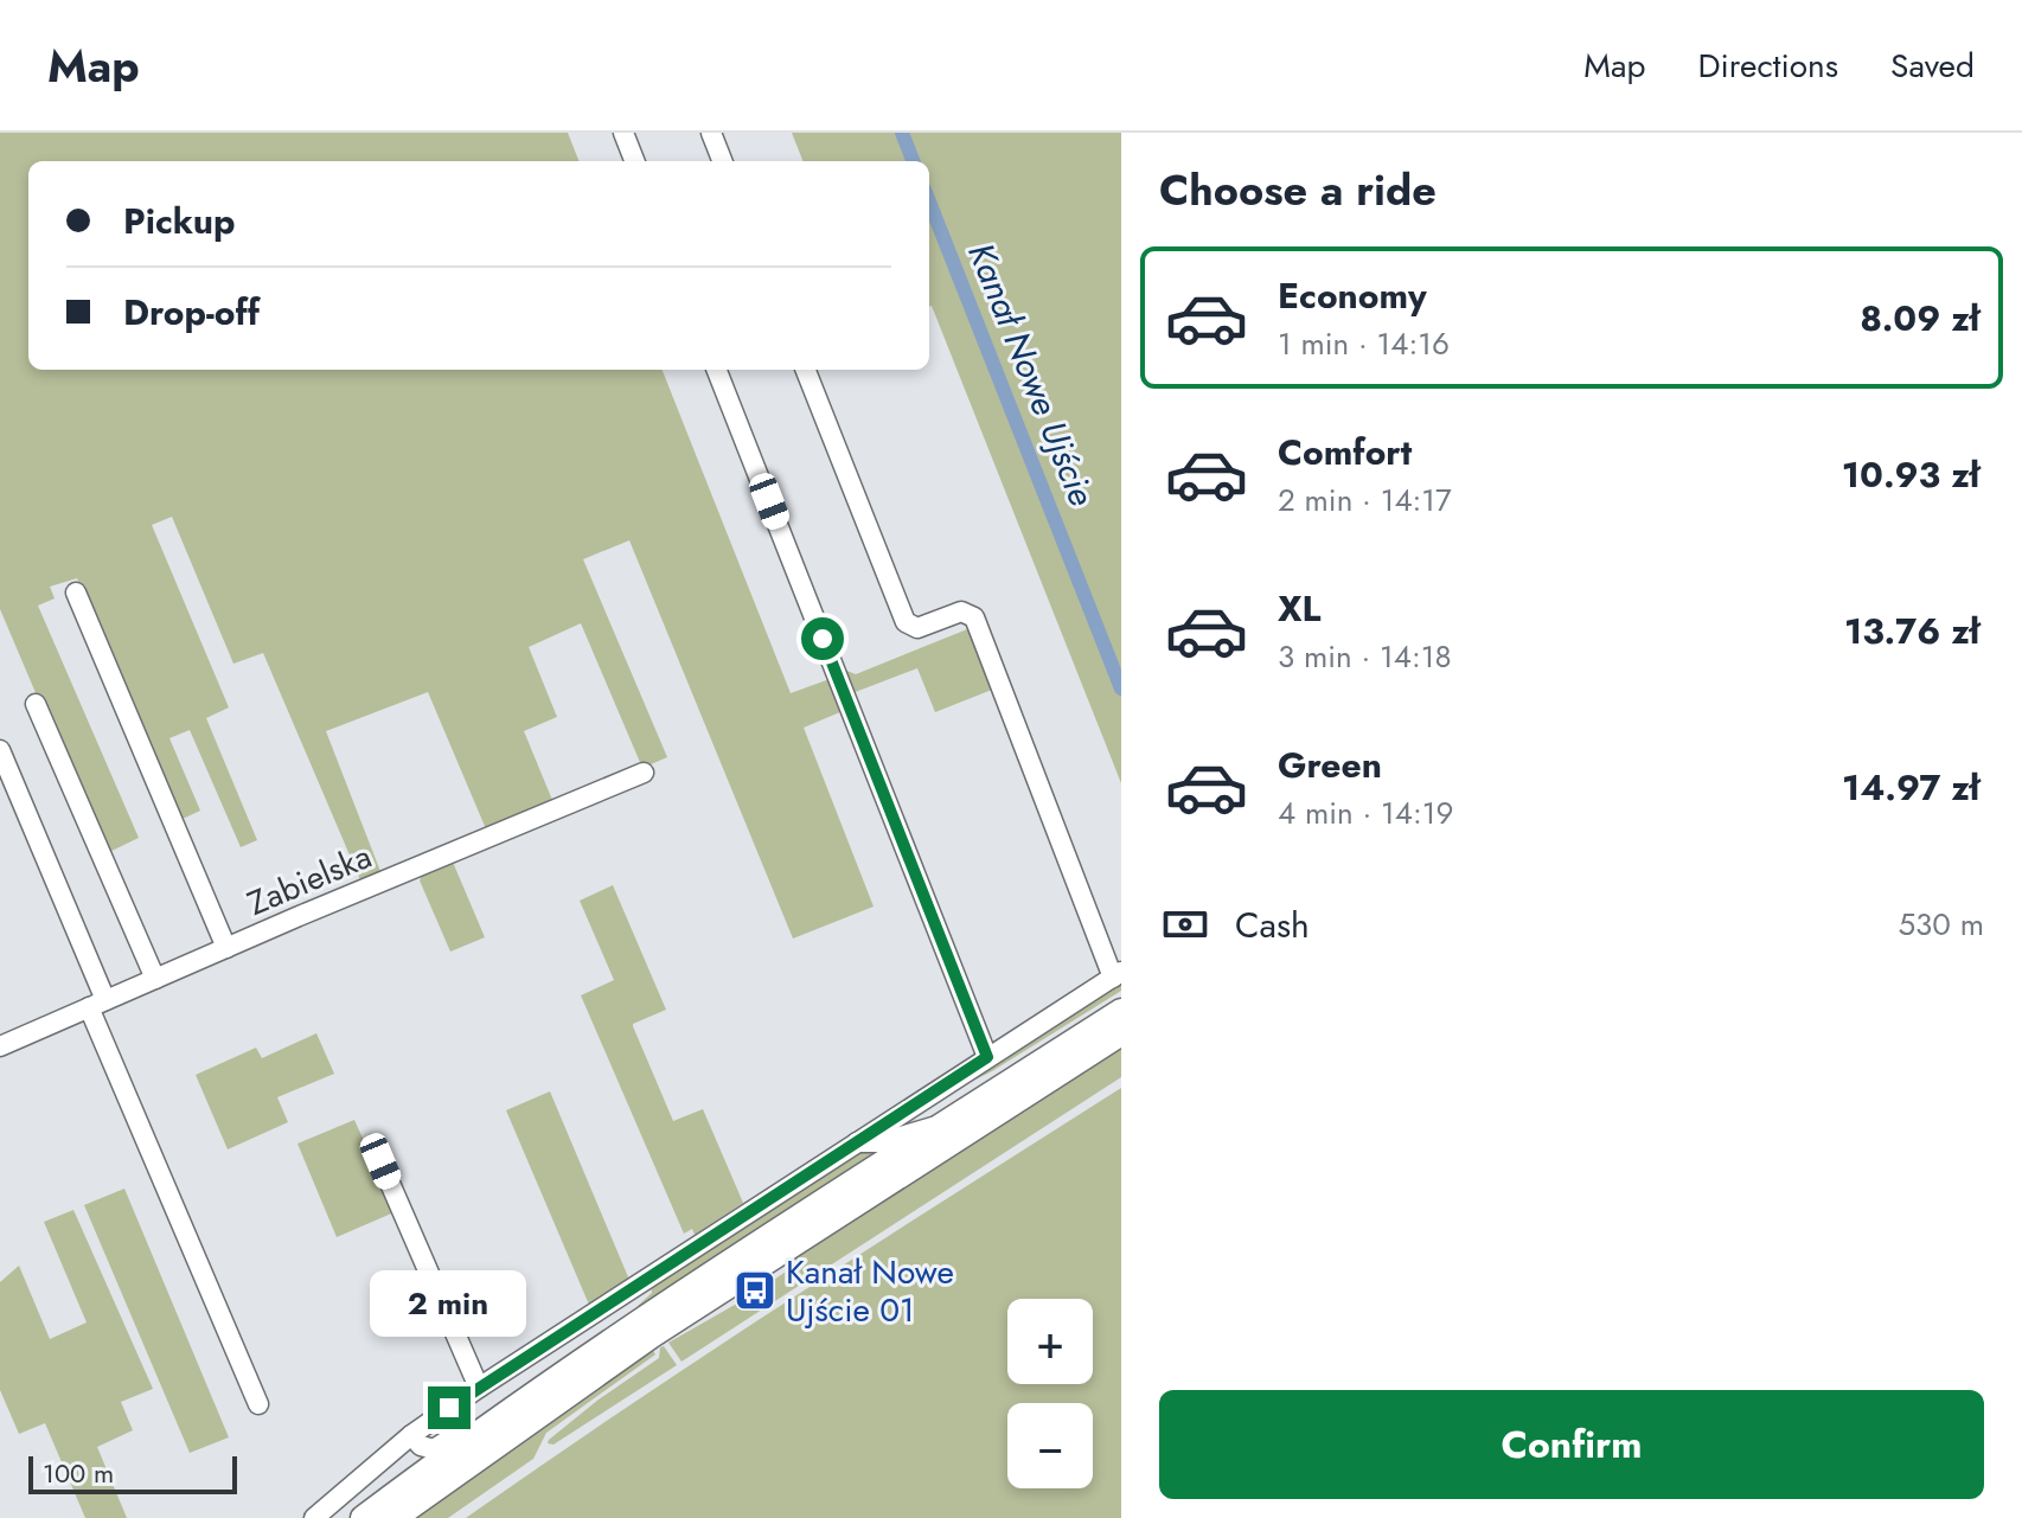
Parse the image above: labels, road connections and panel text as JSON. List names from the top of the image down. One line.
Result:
{"streets":{"street":["Zabielska"]},"water":["Kanał Nowe Ujście"],"places":{"bus stop":["Kanał Nowe Ujście 01"]},"scale_bar":"100 m","page":{"header":"Map","nav":["Map","Directions","Saved"],"heading":"Choose a ride","banner":["Pickup","Drop-off"],"list":[{"name":"Economy","note":"1 min · 14:16","value":"8.09 zł"},{"name":"Comfort","note":"2 min · 14:17","value":"10.93 zł"},{"name":"XL","note":"3 min · 14:18","value":"13.76 zł"},{"name":"Green","note":"4 min · 14:19","value":"14.97 zł"}],"pay":["Cash","530 m"],"bubble":"2 min","map_buttons":["+","−"],"buttons":"Confirm","scale":"100 m"}}
